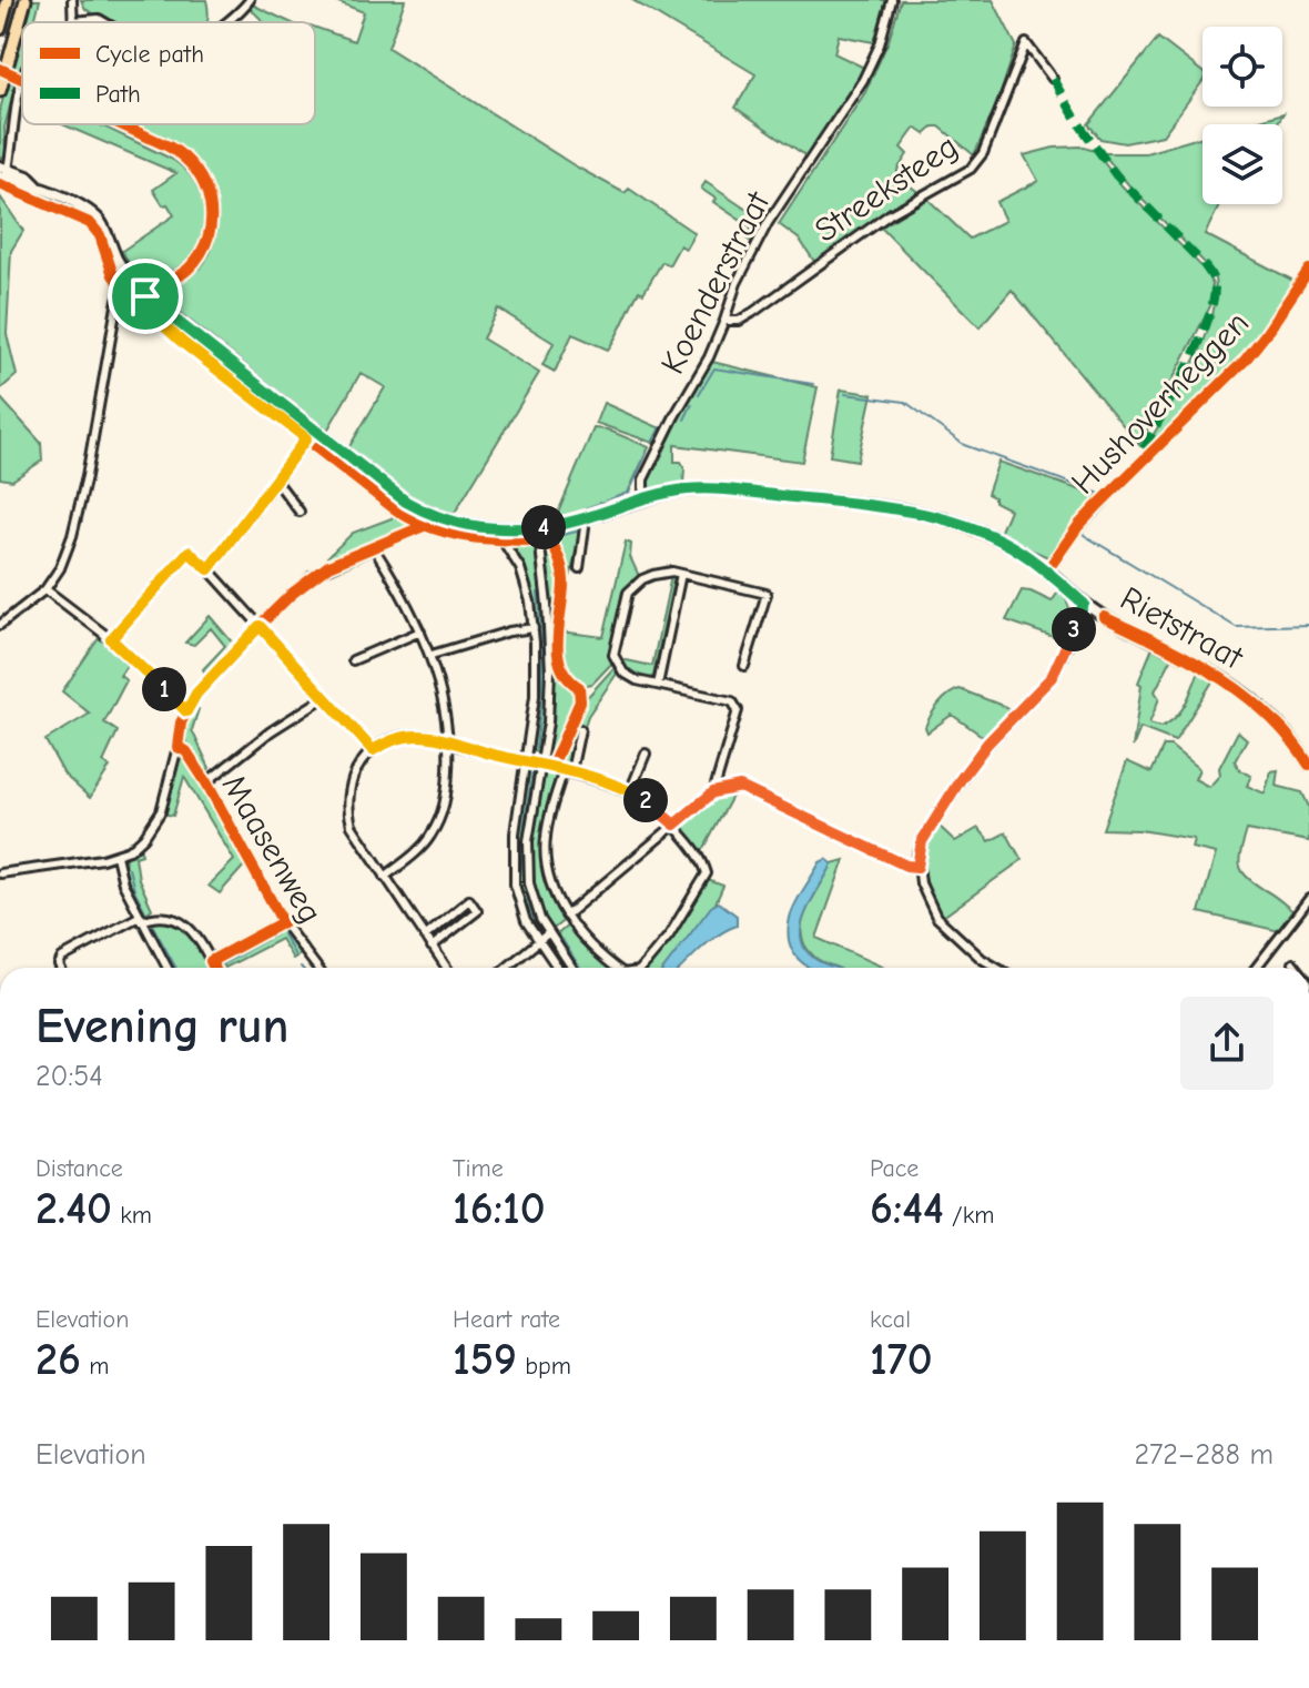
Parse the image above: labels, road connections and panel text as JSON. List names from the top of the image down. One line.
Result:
{"streets":{"street":["Streeksteeg","Koenderstraat","Hushoverheggen","Rietstraat","Maasenweg"]},"crossings":[["Streeksteeg","Koenderstraat"],["Koenderstraat","Rietstraat"],["Hushoverheggen","Rietstraat"]],"legend":["Cycle path","Path"],"page":{"pins":["4","3","1","2"],"heading":["Evening run","20:54"],"stats":[["Distance","2.40 km"],["Time","16:10"],["Pace","6:44 /km"],["Elevation","26 m"],["Heart rate","159 bpm"],["kcal","170"]],"chart":["Elevation","272–288 m"]}}
